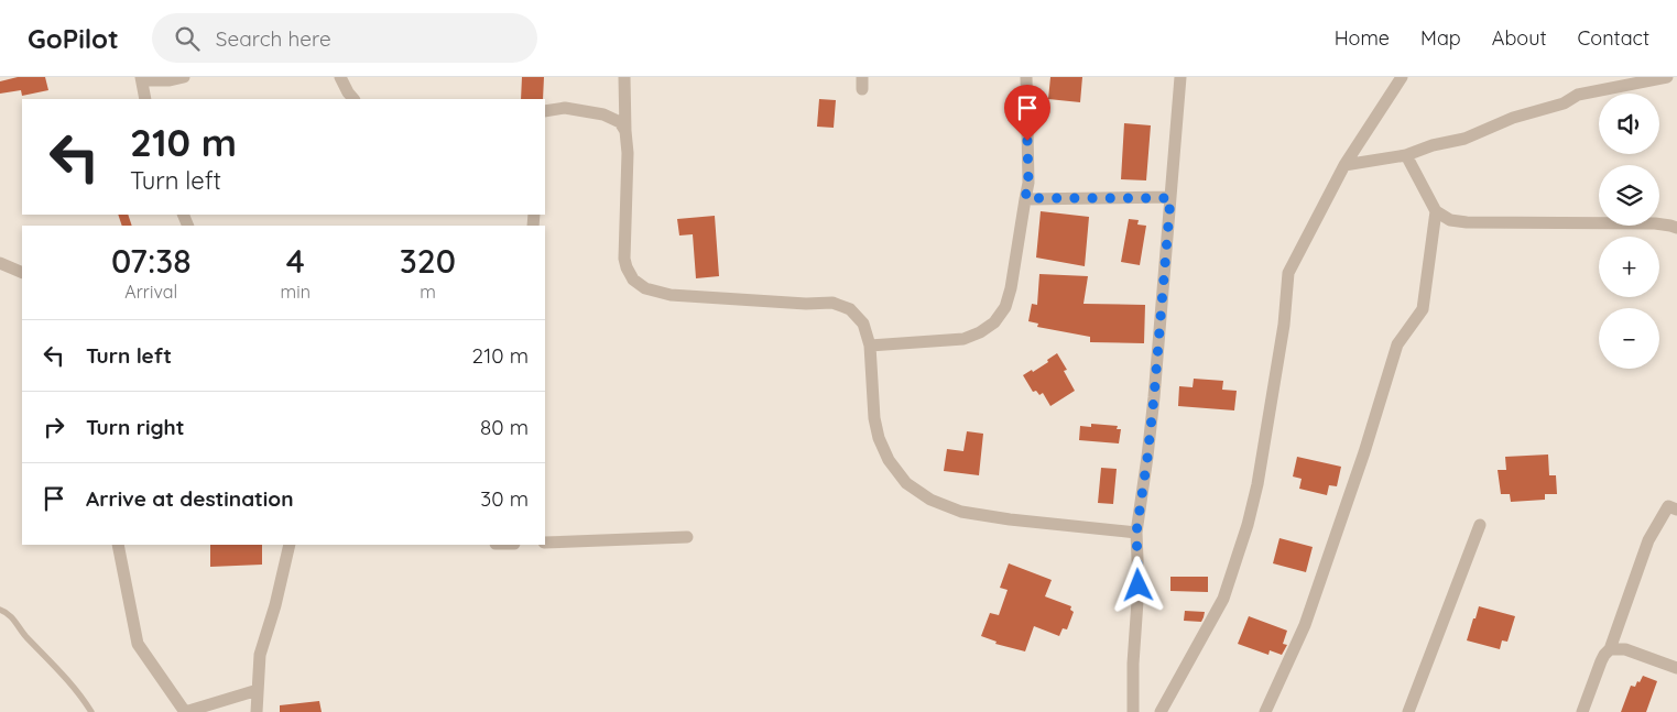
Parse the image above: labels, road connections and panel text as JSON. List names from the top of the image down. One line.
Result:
{"page":{"header":"GoPilot","search":"Search here","nav":["Home","Map","About","Contact"],"map_buttons":["+","−"],"turn":["210 m","Turn left"],"eta":["07:38","Arrival","4","min","320","m"],"list":[{"name":"Turn left","value":"210 m"},{"name":"Turn right","value":"80 m"},{"name":"Arrive at destination","value":"30 m"}]}}
